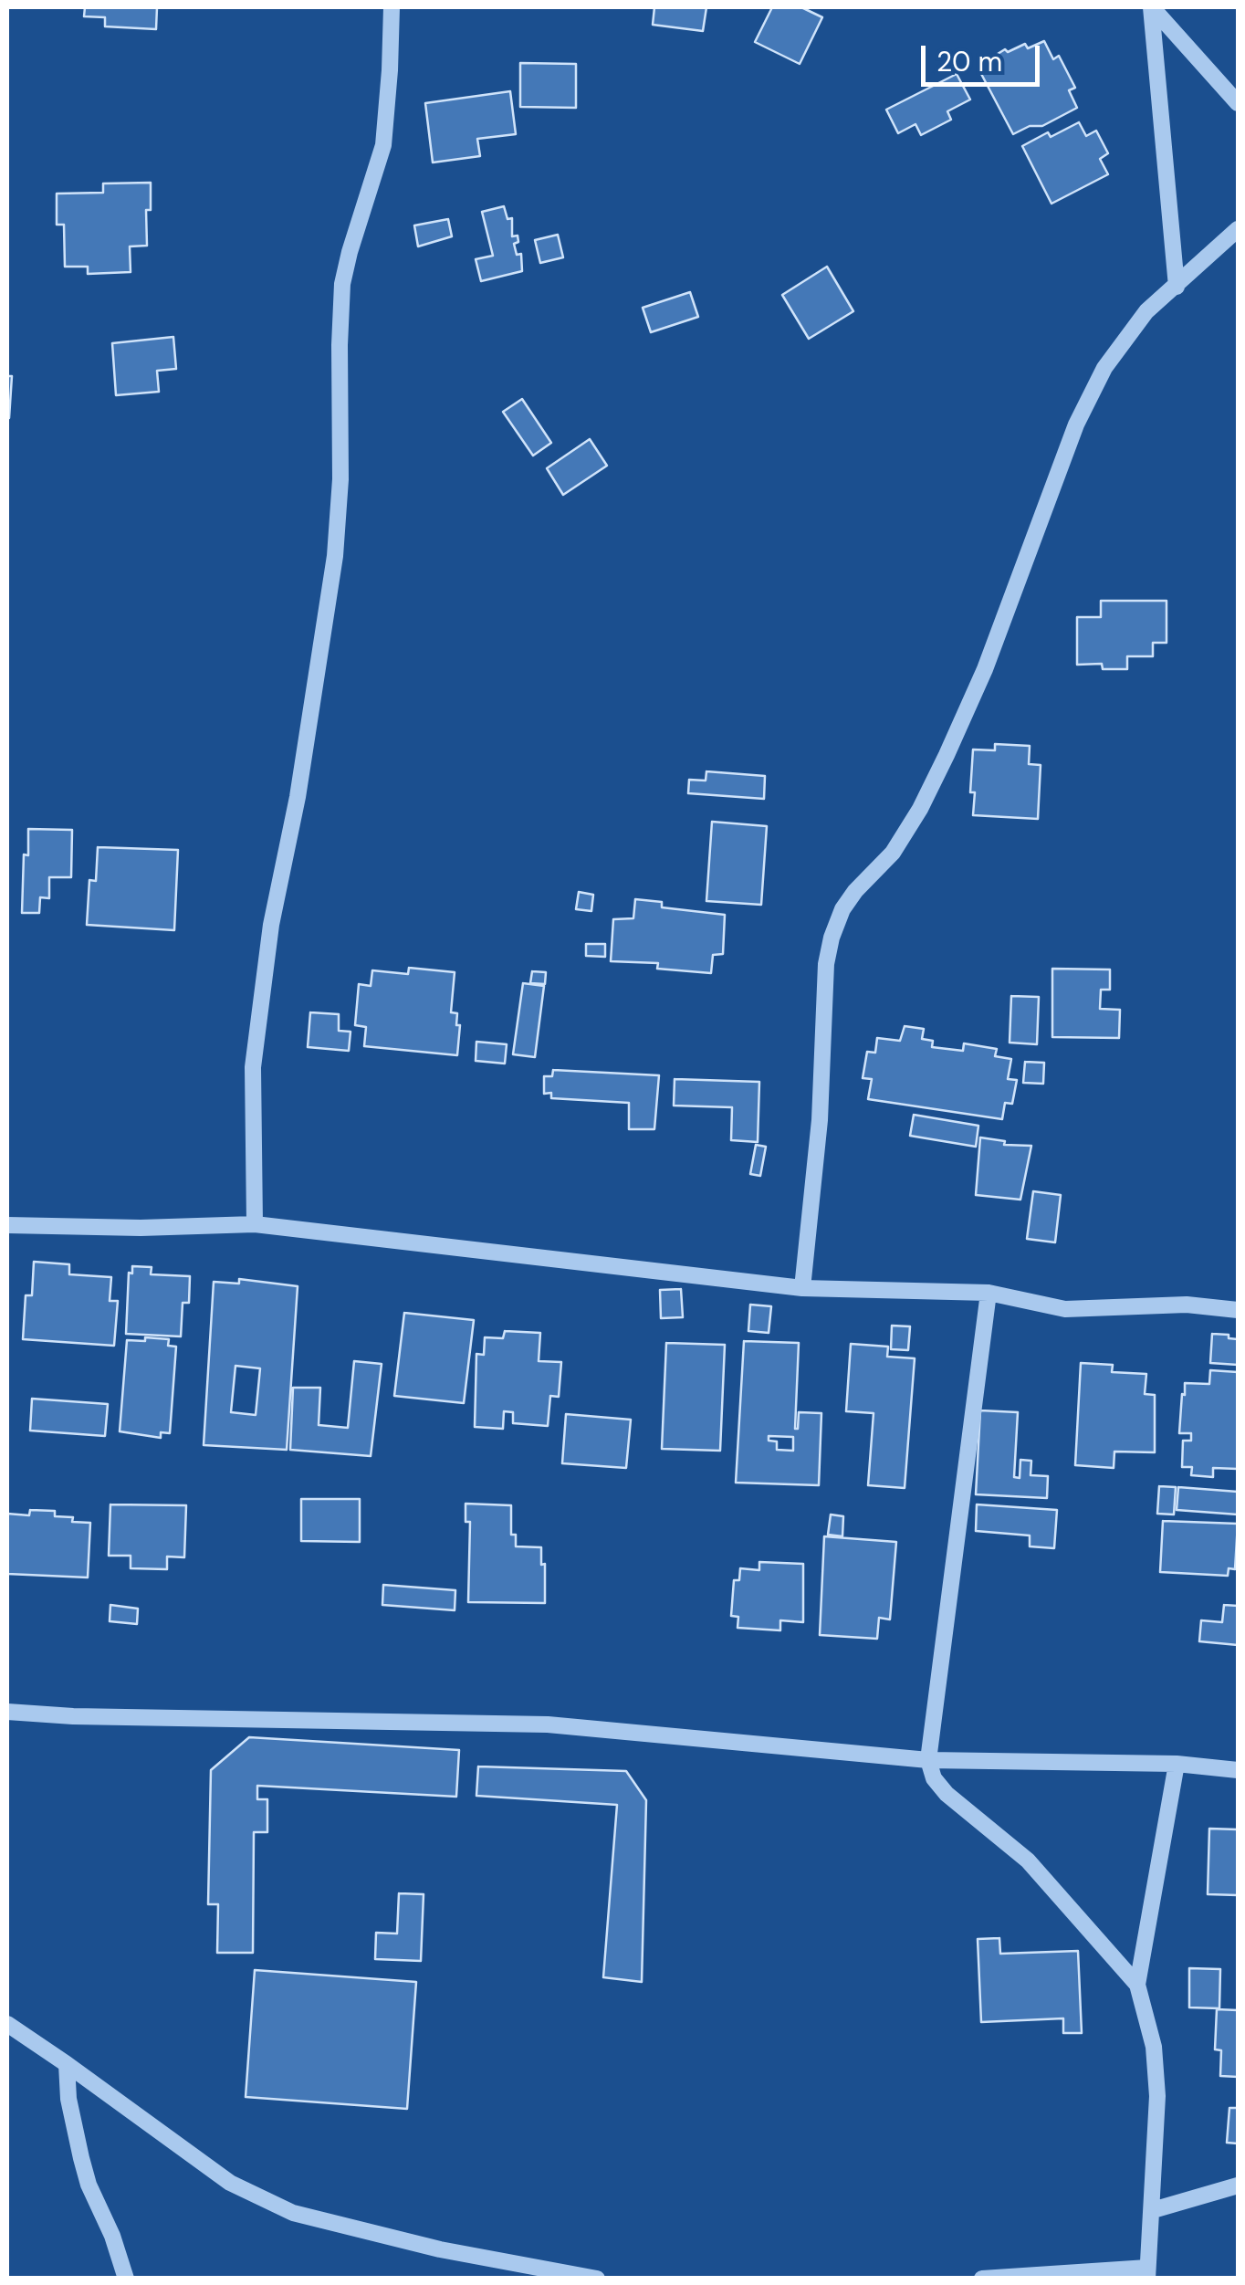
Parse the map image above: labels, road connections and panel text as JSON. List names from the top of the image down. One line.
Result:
{"scale_bar":"20 m"}
